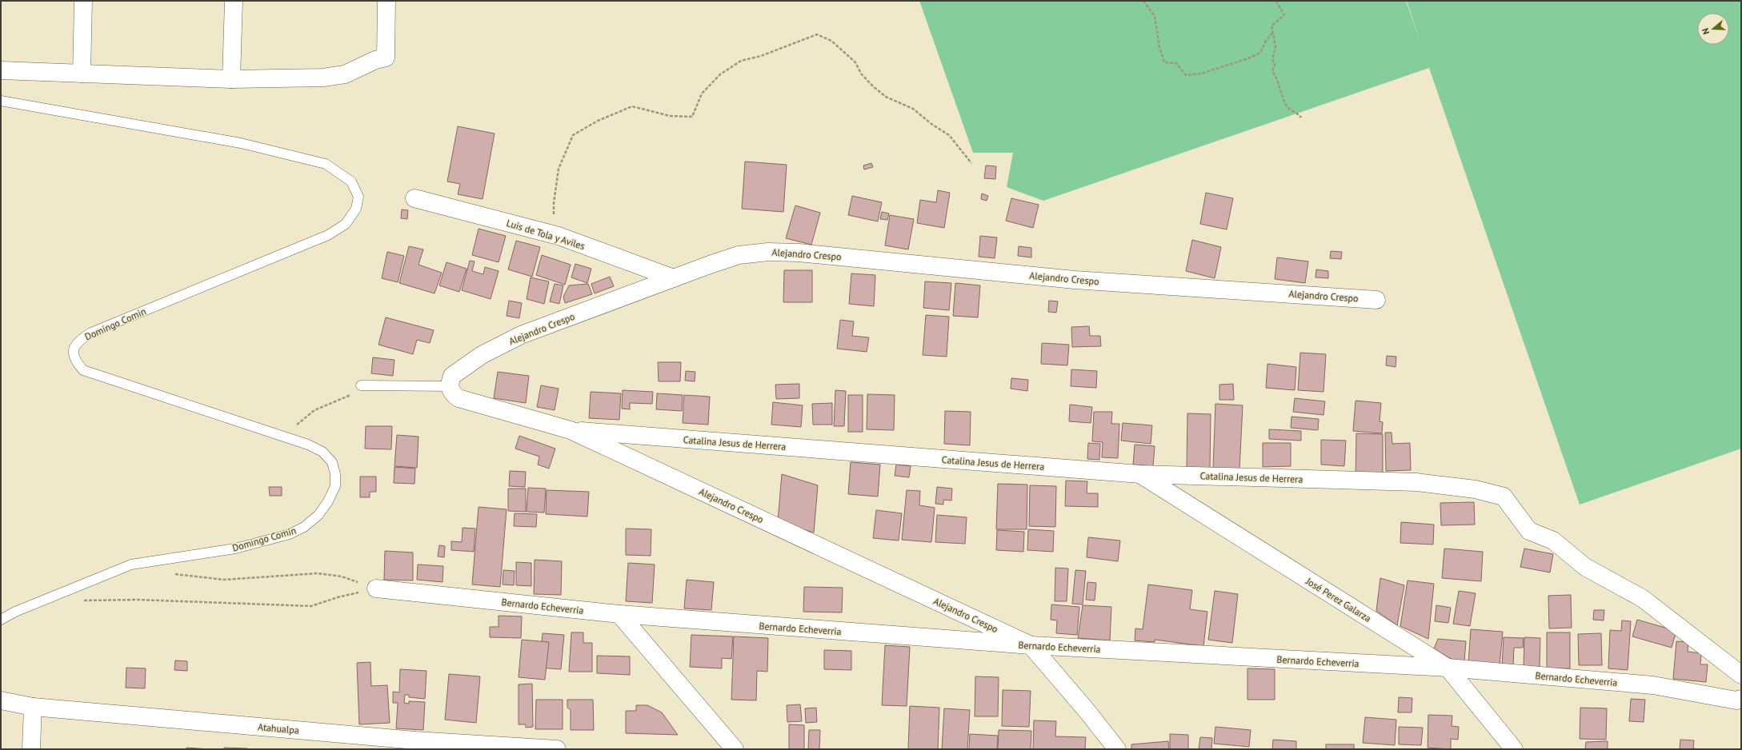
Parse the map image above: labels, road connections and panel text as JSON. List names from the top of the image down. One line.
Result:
{"streets":{"street":["Luis de Tola y Aviles","Alejandro Crespo","Catalina Jesus de Herrera","José Perez Galarza","Bernardo Echeverria","Atahualpa"],"lane":["Domingo Comin"]},"crossings":[["Luis de Tola y Aviles","Alejandro Crespo"],["Alejandro Crespo","Catalina Jesus de Herrera"],["Alejandro Crespo","Bernardo Echeverria"],["Catalina Jesus de Herrera","José Perez Galarza"],["José Perez Galarza","Bernardo Echeverria"]],"north":"left"}
